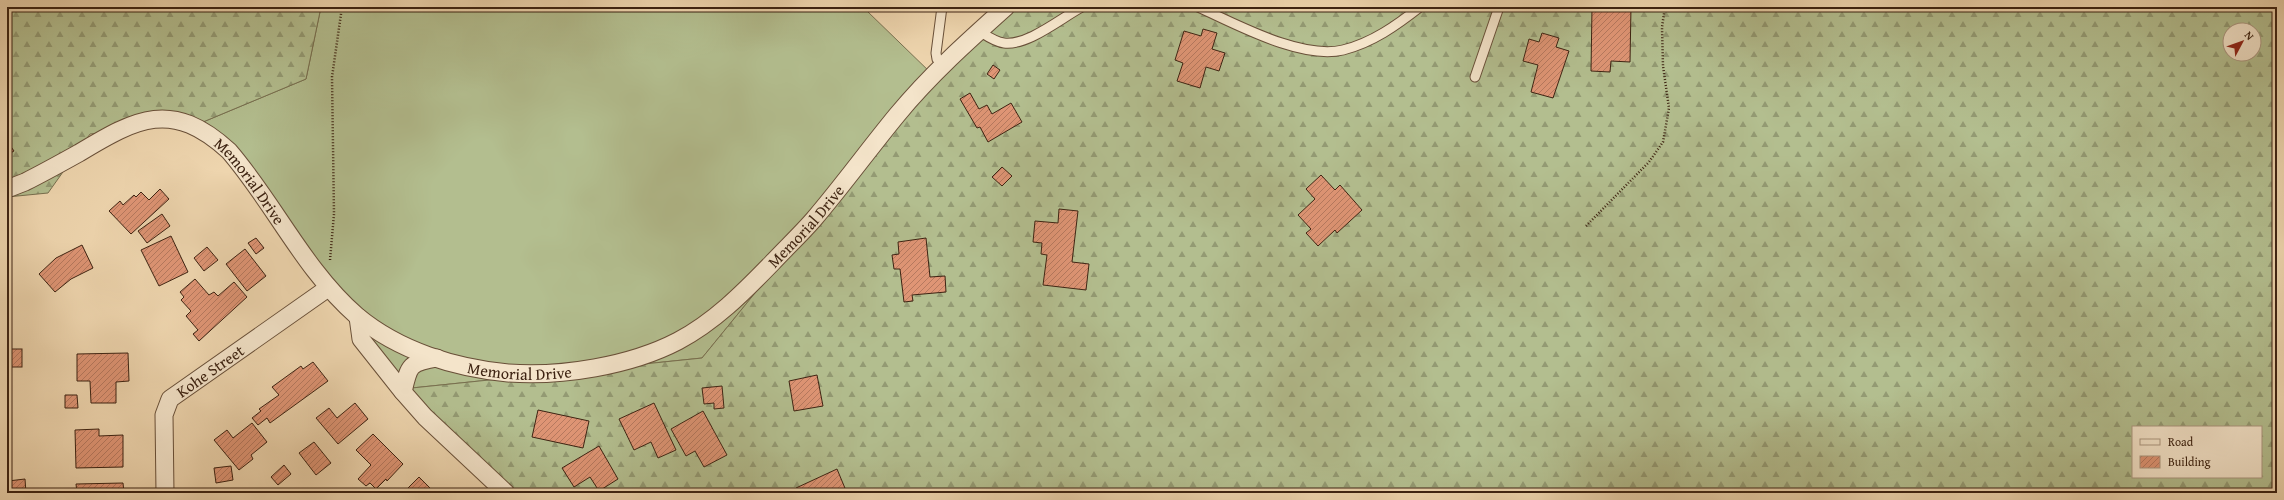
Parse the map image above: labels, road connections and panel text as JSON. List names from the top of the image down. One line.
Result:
{"streets":{"street":["Memorial Drive","Kohe Street"]},"crossings":[["Memorial Drive","Kohe Street"]],"legend":["Road","Building"],"north":"top right"}
